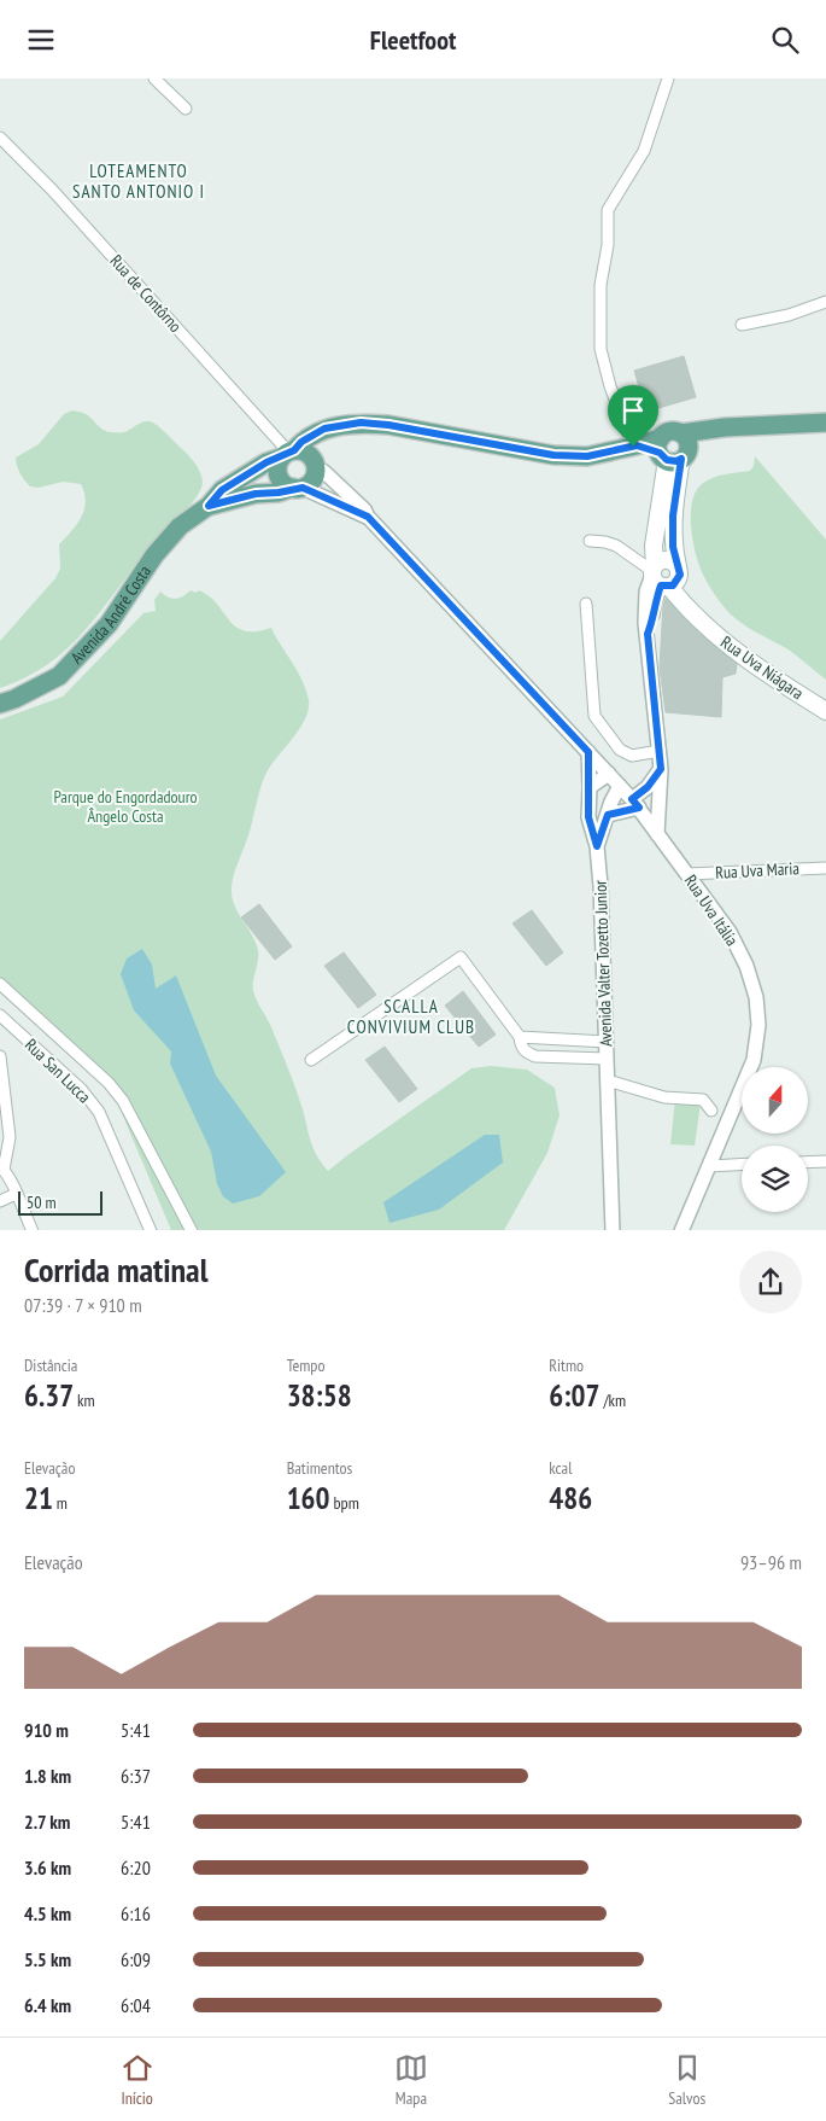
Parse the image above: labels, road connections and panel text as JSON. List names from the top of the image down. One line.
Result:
{"streets":{"main road":["Avenida André Costa","Rua Uva Niágara"],"street":["Rua de Contôrno","Rua Uva Maria","Rua Uva Itália","Avenida Valter Tozetto Junior","Rua San Lucca"]},"crossings":[["Rua de Contôrno","Avenida André Costa"],["Rua de Contôrno","Rua Uva Itália"],["Avenida André Costa","Rua Uva Niágara"],["Avenida André Costa","Rua Uva Itália"],["Rua Uva Maria","Rua Uva Itália"],["Rua Uva Itália","Avenida Valter Tozetto Junior"]],"districts":["LOTEAMENTO SANTO ANTONIO I","SCALLA CONVIVIUM CLUB"],"parks":["Parque do Engordadouro Ângelo Costa"],"scale_bar":"50 m","north":"top","page":{"header":"Fleetfoot","scale":"50 m","heading":["Corrida matinal","07:39 · 7 × 910 m"],"stats":[["Distância","6.37 km"],["Tempo","38:58"],["Ritmo","6:07 /km"],["Elevação","21 m"],["Batimentos","160 bpm"],["kcal","486"]],"chart":["Elevação","93–96 m"],"list":[{"name":"910 m","note":"5:41"},{"name":"1.8 km","note":"6:37"},{"name":"2.7 km","note":"5:41"},{"name":"3.6 km","note":"6:20"},{"name":"4.5 km","note":"6:16"},{"name":"5.5 km","note":"6:09"},{"name":"6.4 km","note":"6:04"}],"tabs":["Início","Mapa","Salvos"]}}
